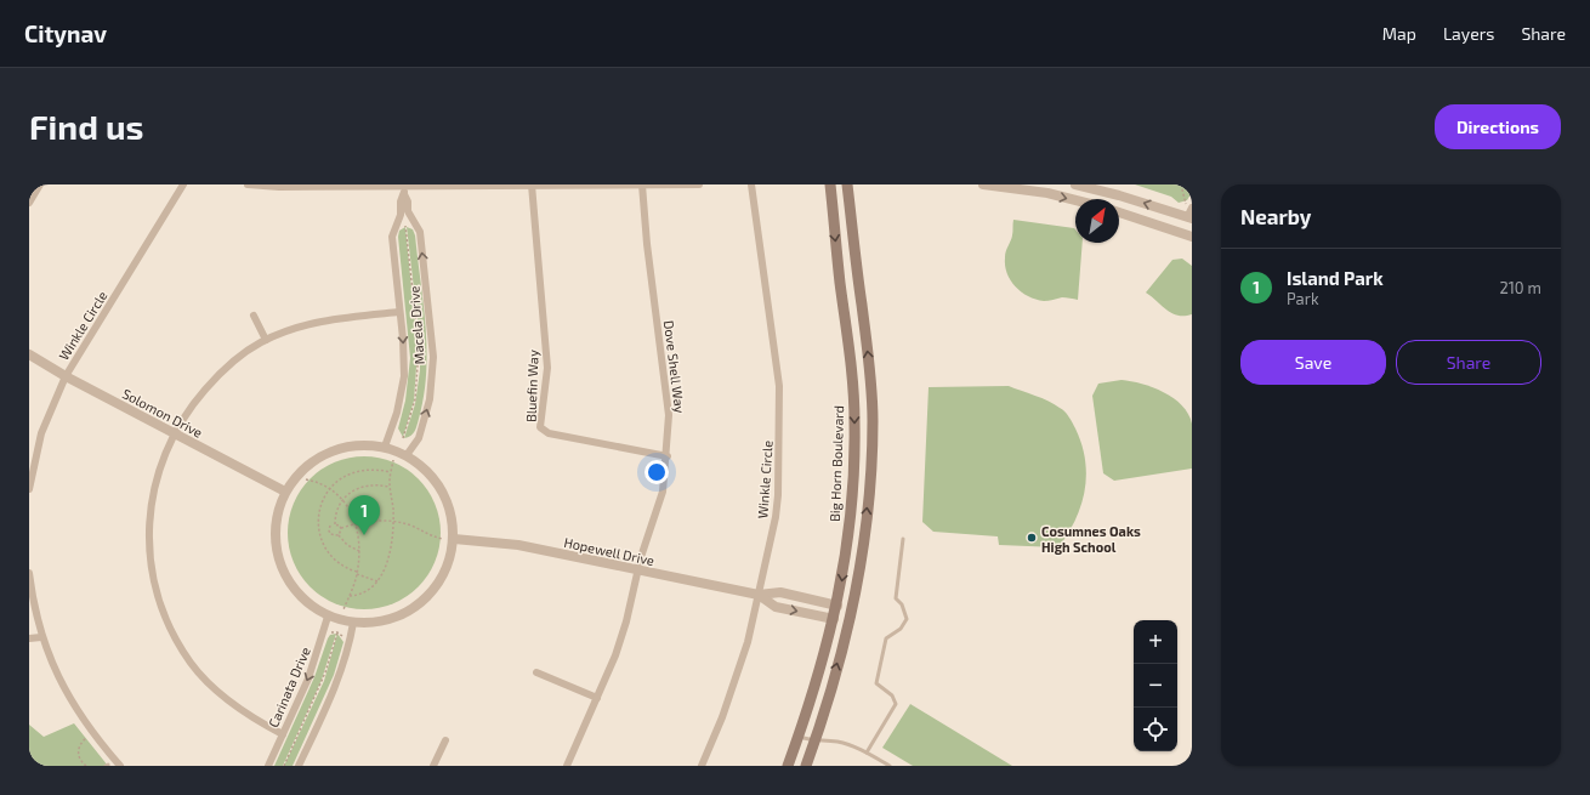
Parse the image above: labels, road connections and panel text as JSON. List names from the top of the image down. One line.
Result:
{"streets":{"main road":["Big Horn Boulevard"],"street":["Winkle Circle","Macela Drive","Dove Shell Way","Bluefin Way","Solomon Drive","Hopewell Drive","Carinata Drive"]},"crossings":[["Winkle Circle","Solomon Drive"],["Winkle Circle","Hopewell Drive"],["Dove Shell Way","Bluefin Way"],["Dove Shell Way","Hopewell Drive"],["Big Horn Boulevard","Hopewell Drive"]],"places":["Cosumnes Oaks High School"],"north":"top right","page":{"header":"Citynav","nav":["Map","Layers","Share"],"buttons":["Directions",["Save","Share"]],"title":"Find us","heading":"Nearby","list":[{"mark":"1","name":"Island Park","note":"Park","value":"210 m"}],"pins":"1","map_buttons":["+","−"]}}
